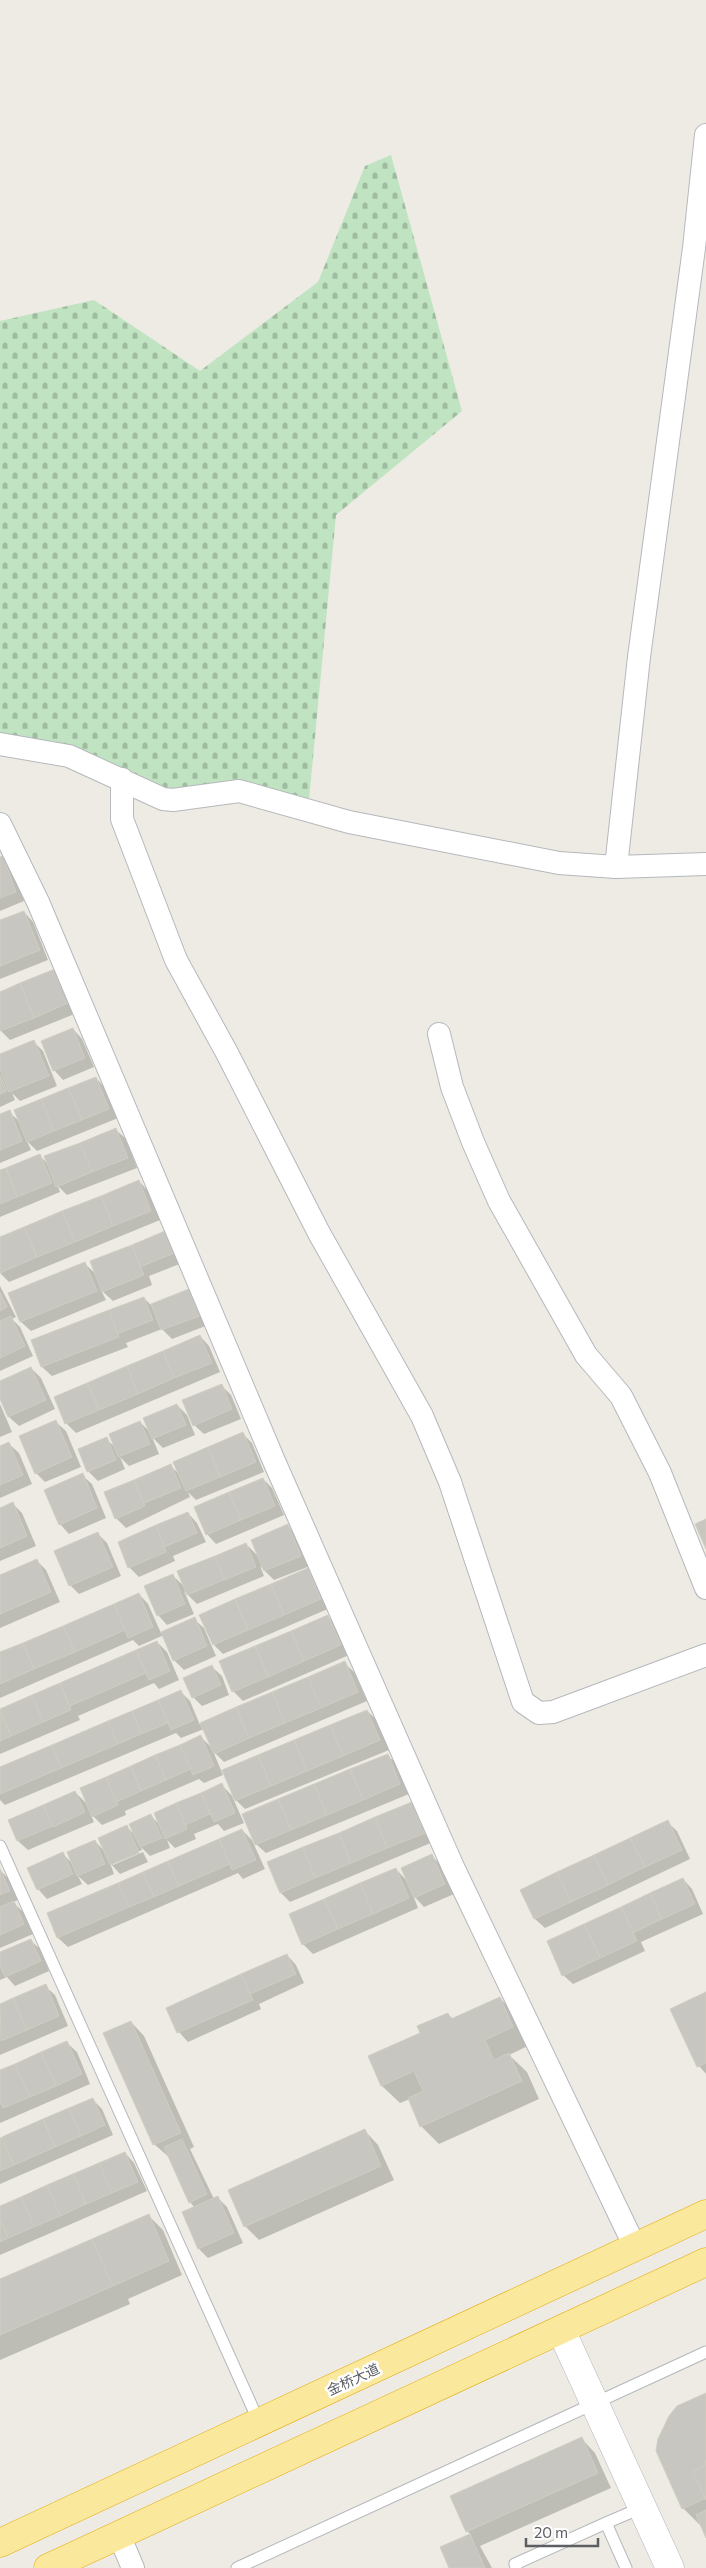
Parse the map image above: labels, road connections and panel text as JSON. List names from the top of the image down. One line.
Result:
{"streets":{"highway":["金桥大道"]},"scale_bar":"20 m"}
